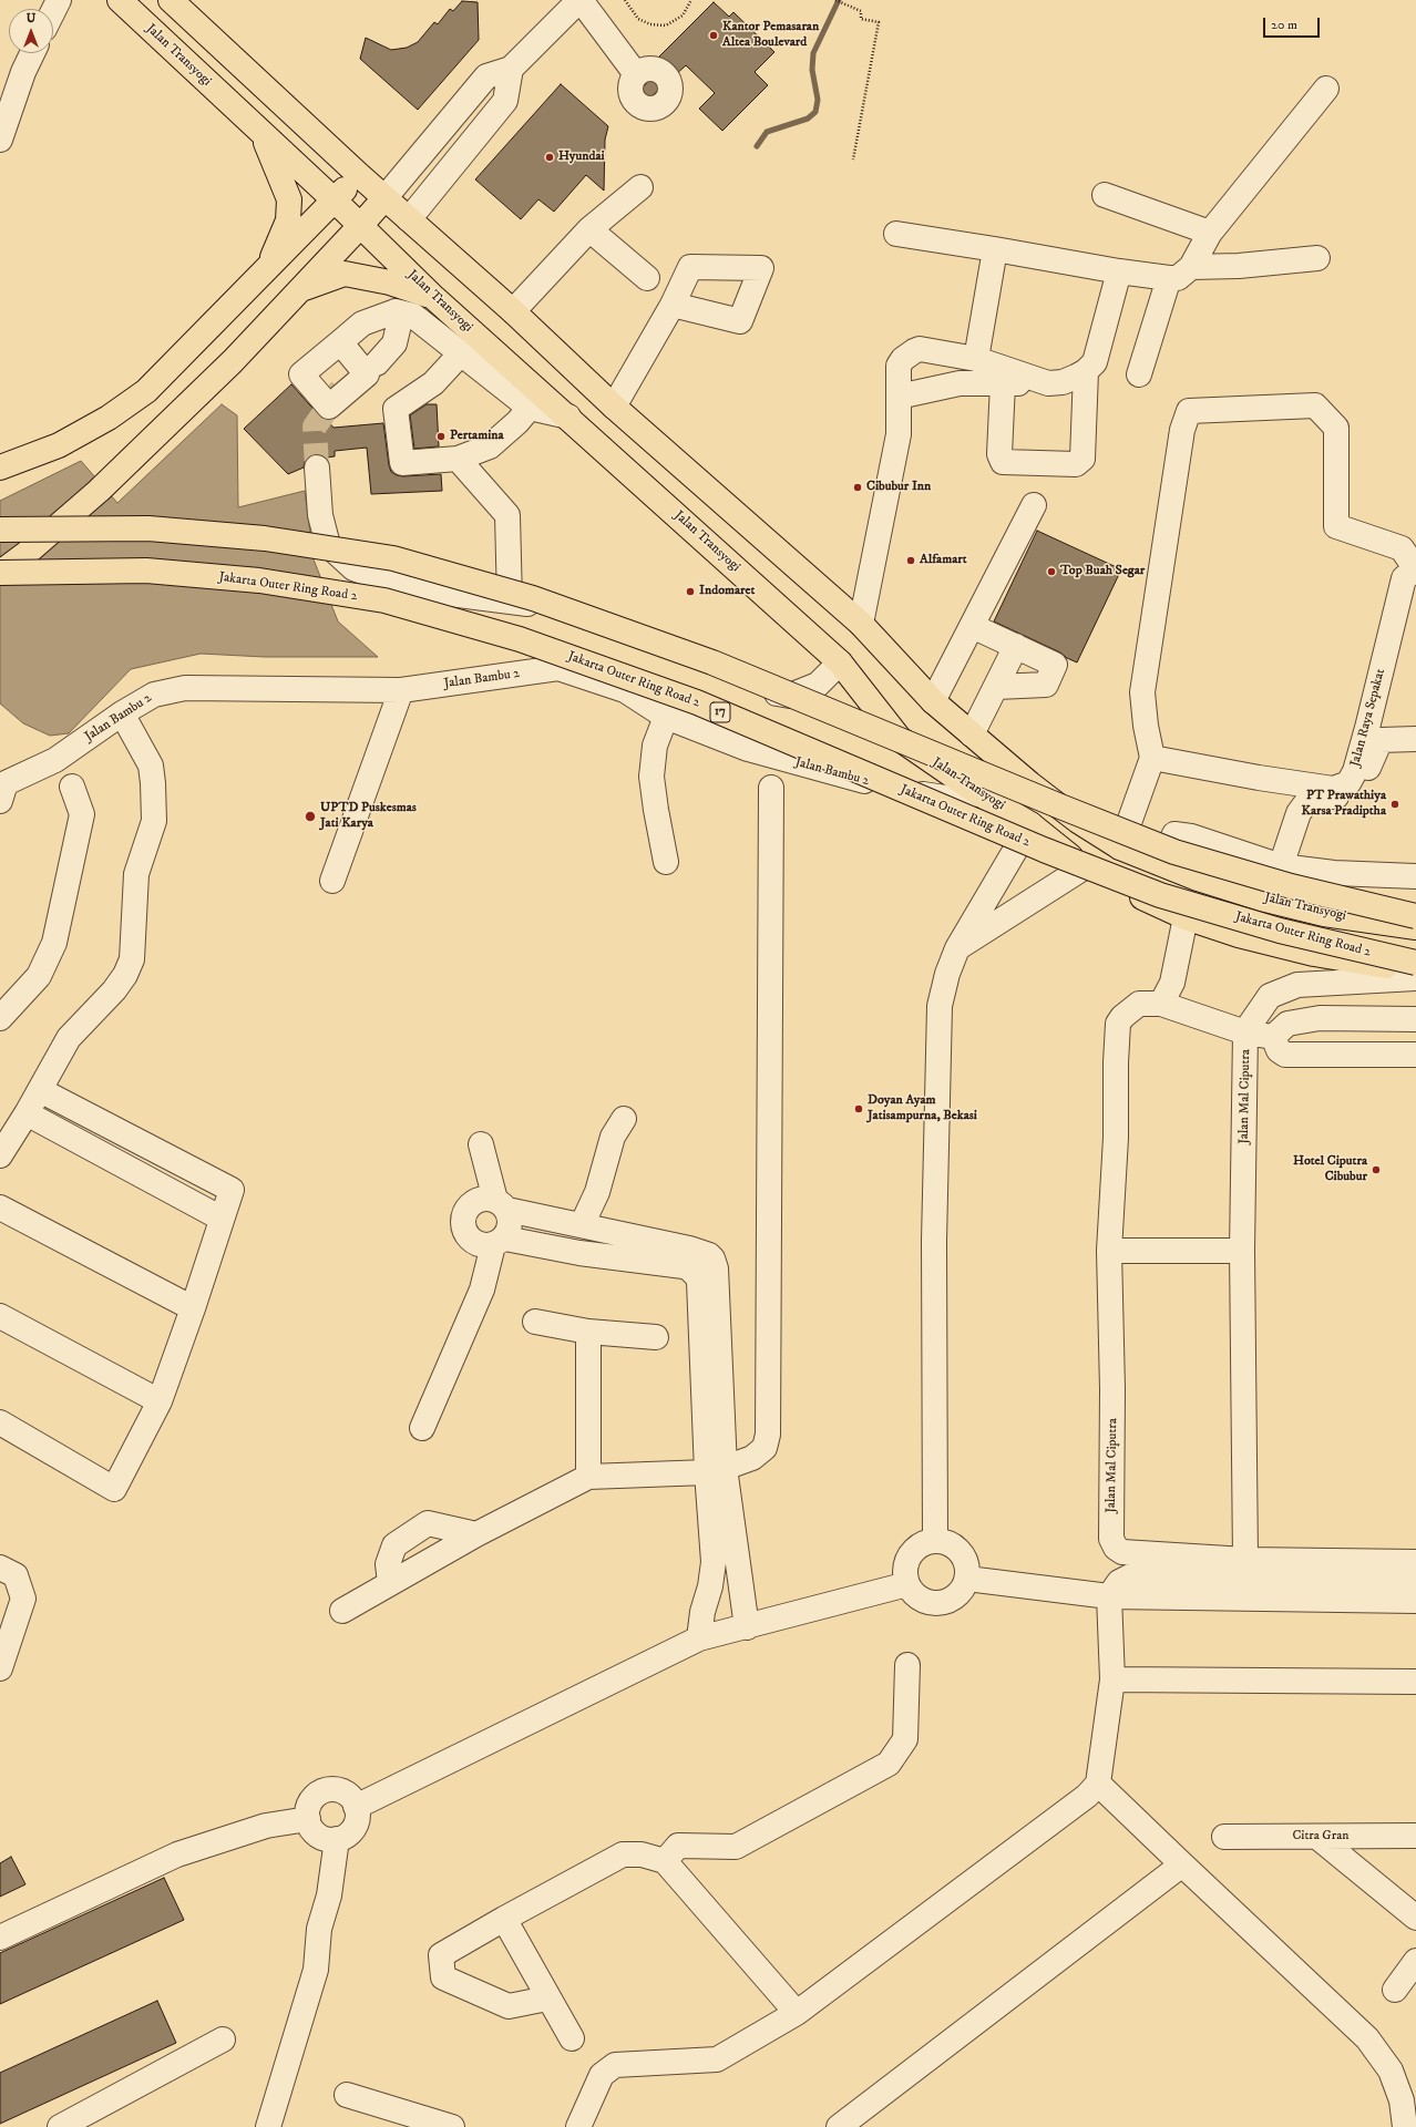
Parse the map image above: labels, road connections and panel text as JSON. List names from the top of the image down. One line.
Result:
{"streets":{"highway":["Jalan Transyogi","Jakarta Outer Ring Road 2","17"],"street":["Jalan Bambu 2","Jalan Raya Sepakat","Jalan Mal Ciputra","Citra Gran"]},"crossings":[["Jalan Transyogi","Jalan Bambu 2"]],"places":["Kantor Pemasaran Altea Boulevard","Hyundai","Pertamina","Cibubur Inn","Alfamart","Top Buah Segar","Indomaret","PT Prawathiya Karsa Pradiptha","UPTD Puskesmas Jati Karya","Doyan Ayam Jatisampurna, Bekasi","Hotel Ciputra Cibubur"],"scale_bar":"20 m","north":"top"}
